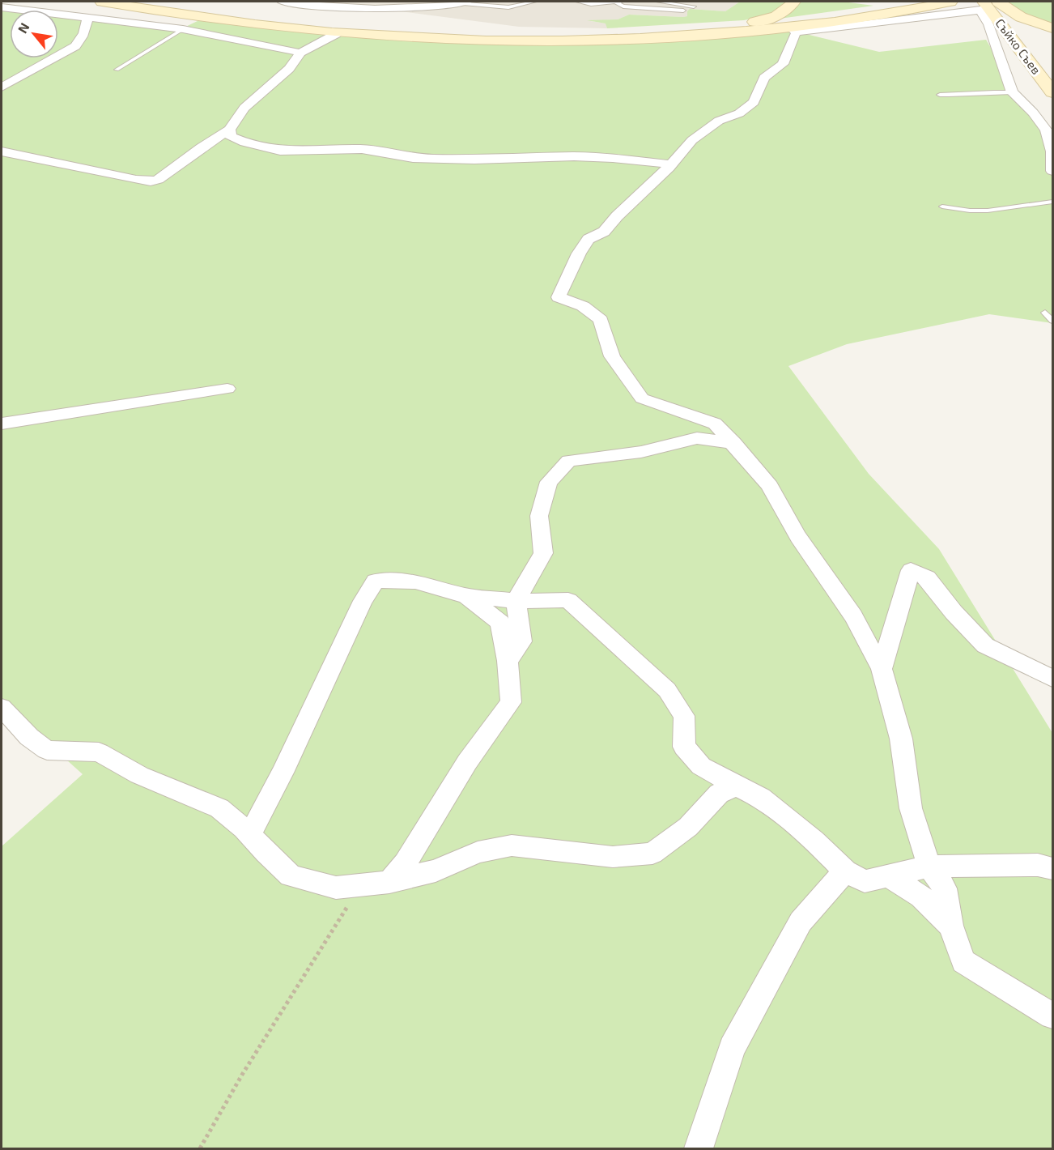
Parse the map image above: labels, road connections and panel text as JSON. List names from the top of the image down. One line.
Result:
{"streets":{"main road":["Съйко Съев"]},"north":"top left"}
